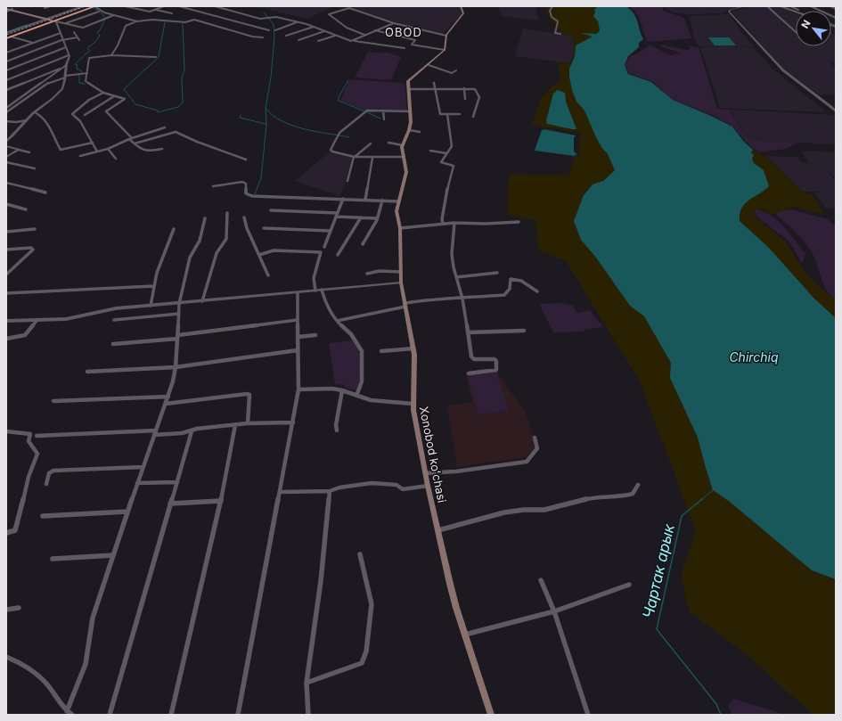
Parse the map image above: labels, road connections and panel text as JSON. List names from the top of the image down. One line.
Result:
{"streets":{"main road":["Xonobod koʻchasi"]},"districts":["OBOD"],"water":["Chirchiq","Чартак арык"],"north":"top left"}
